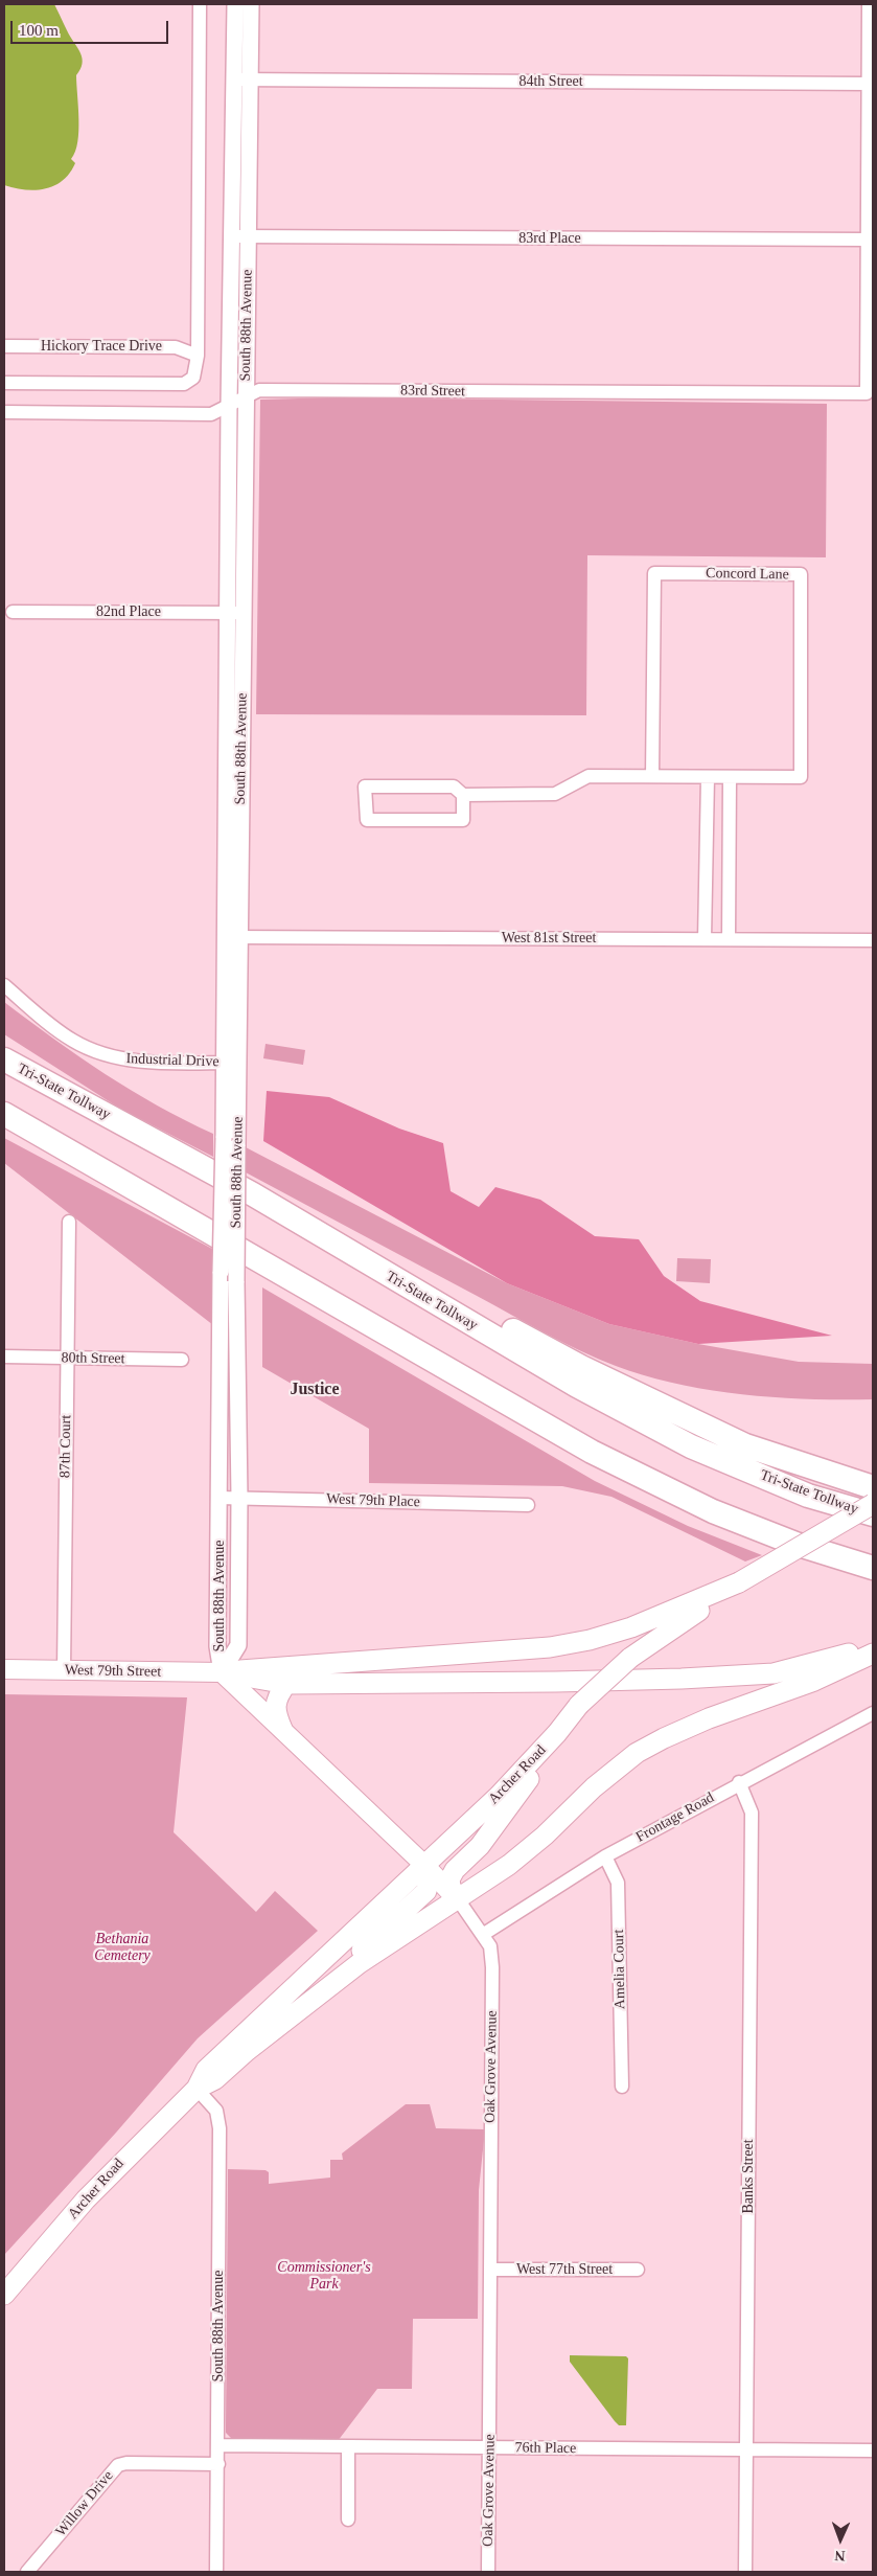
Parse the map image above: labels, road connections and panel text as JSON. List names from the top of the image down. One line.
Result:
{"streets":{"highway":["Tri-State Tollway"],"main road":["West 79th Street","Archer Road","Oak Grove Avenue"],"street":["84th Street","83rd Place","South 88th Avenue","Hickory Trace Drive","83rd Street","Concord Lane","82nd Place","West 81st Street","Industrial Drive","80th Street","87th Court","West 79th Place","Frontage Road","Amelia Court","Banks Street","West 77th Street","76th Place","Willow Drive"]},"crossings":[["84th Street","South 88th Avenue"],["83rd Place","South 88th Avenue"],["83rd Place","83rd Street"],["South 88th Avenue","83rd Street"],["South 88th Avenue","82nd Place"],["South 88th Avenue","West 81st Street"],["South 88th Avenue","Industrial Drive"],["South 88th Avenue","West 79th Place"],["South 88th Avenue","West 79th Street"],["South 88th Avenue","Archer Road"],["South 88th Avenue","Oak Grove Avenue"],["South 88th Avenue","76th Place"],["South 88th Avenue","Willow Drive"],["80th Street","87th Court"],["87th Court","West 79th Street"],["West 79th Street","Oak Grove Avenue"],["Archer Road","Oak Grove Avenue"],["Frontage Road","Amelia Court"],["Frontage Road","Oak Grove Avenue"],["Frontage Road","Banks Street"],["Oak Grove Avenue","West 77th Street"],["Oak Grove Avenue","76th Place"],["Banks Street","76th Place"]],"districts":["Justice"],"parks":["Bethania Cemetery","Commissioner's Park"],"scale_bar":"100 m","north":"bottom"}
